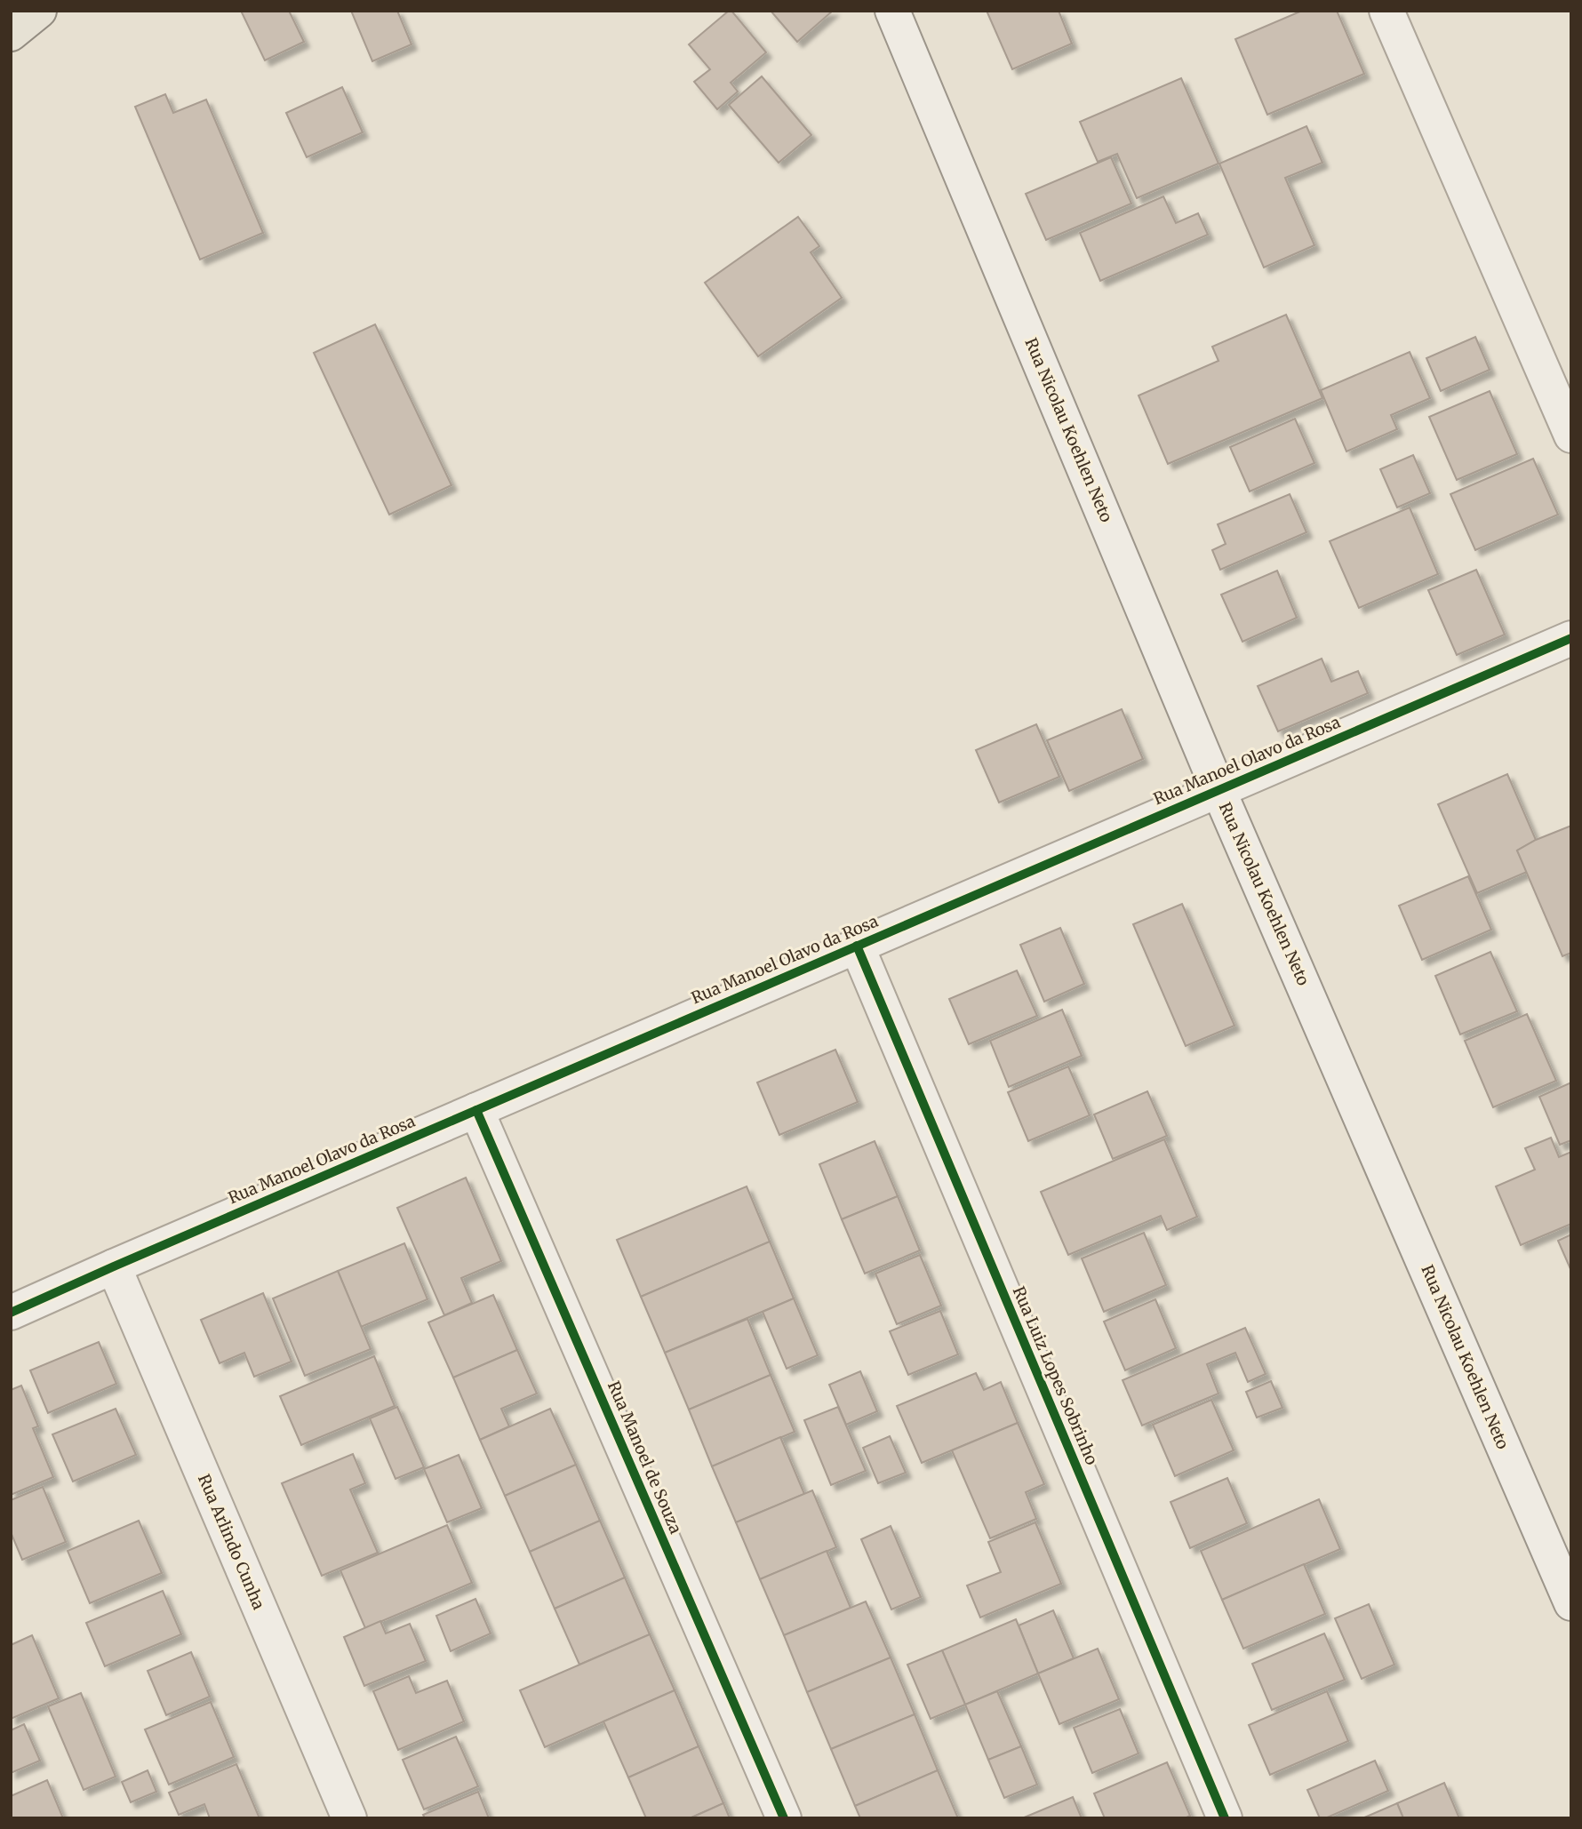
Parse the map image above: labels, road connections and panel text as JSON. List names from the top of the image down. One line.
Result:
{"streets":{"street":["Rua Nicolau Koehlen Neto","Rua Manoel Olavo da Rosa","Rua Luiz Lopes Sobrinho","Rua Manoel de Souza","Rua Arlindo Cunha"]},"crossings":[["Rua Nicolau Koehlen Neto","Rua Manoel Olavo da Rosa"],["Rua Manoel Olavo da Rosa","Rua Luiz Lopes Sobrinho"],["Rua Manoel Olavo da Rosa","Rua Manoel de Souza"],["Rua Manoel Olavo da Rosa","Rua Arlindo Cunha"]]}
